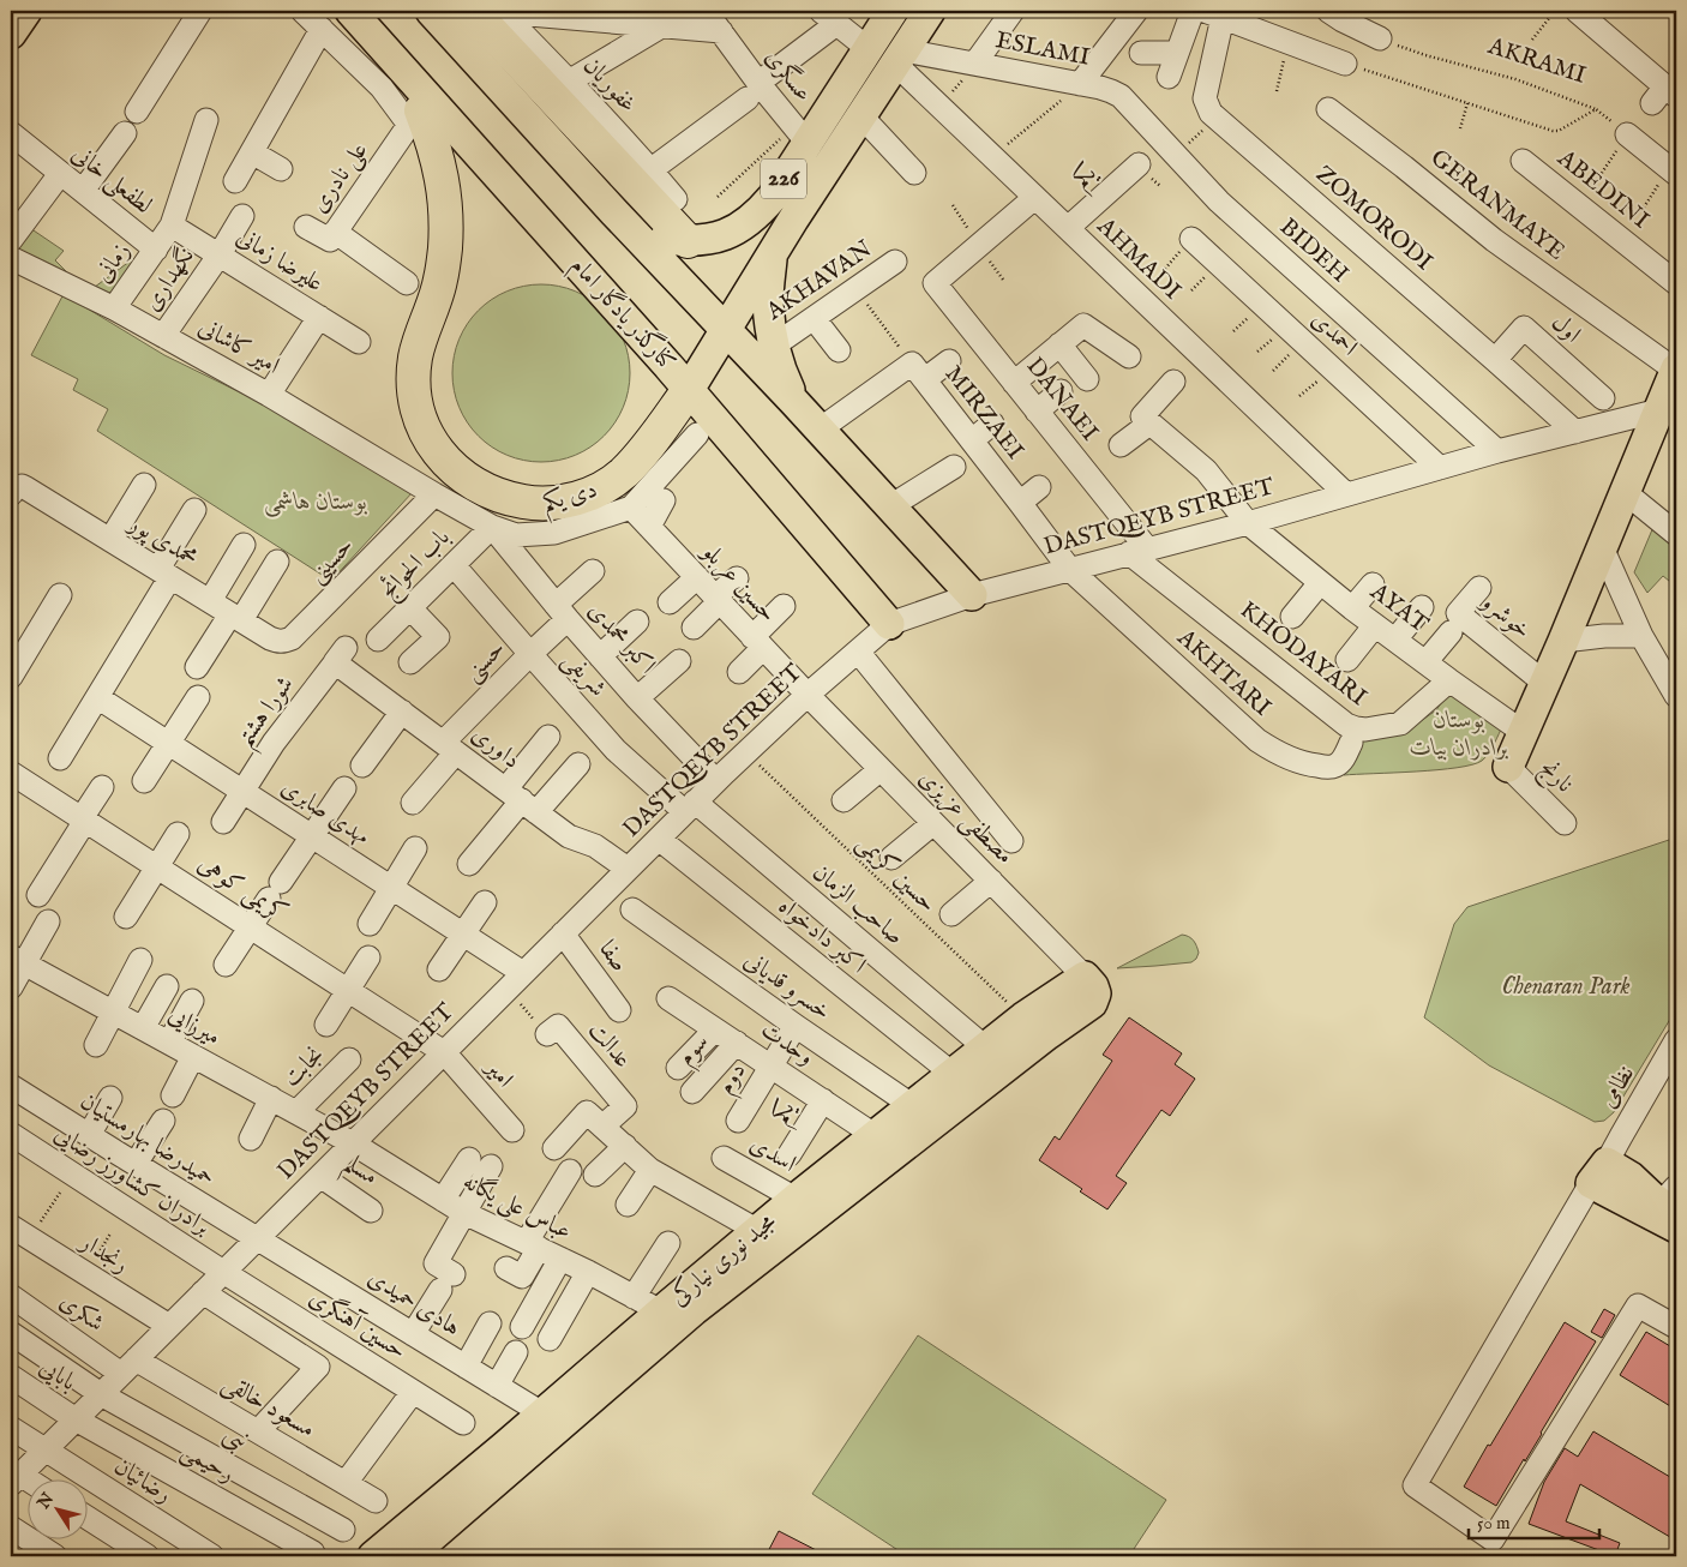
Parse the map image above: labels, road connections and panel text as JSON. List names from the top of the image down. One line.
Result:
{"streets":{"main road":["226","کنارگذر یادگار امام","مجید نوری نیارکی"],"street":["ESLAMI","عسگری","غفوریان","یکم","علی نادری","لطفعلی خانی","ABEDINI","GERANMAYE","ZOMORODI","BIDEH","AHMADI","علیرضا زمانی","زمانی","نگهداری","AKHAVAN","اول","احمدی","امیر کاشانی","DANAEI","MIRZAEI","دی یکم","DASTQEYB STREET","محمدی پور","حسینی","باب الحوائج","حسین عربلو","AYAT","خوشرو","اکبر محمدی","KHODAYARI","حسنی","AKHTARI","شریفی","شورا هشتم","داوری","نارنج","مهدی صابری","مصطفی عزیزی","کریمی کوهی","صاحب الزمان","اکبر دادخواه","صفا","خسرو قدیانی","میرزایی","وحدت","عدالت","سوم","نجابت","امیر","دوم","نظامی","حمیدرضا بهارمستیان","اسدی","مسلم","برادران کشاورز رضایی","عباس علی یگانه","رنجدار","هادی حمیدی","شکری","حسین آهنگری","بابایی","مسعود خالقی","نبی","رحیمی","رضائیان"],"path":["AKRAMI","حسین کریمی"]},"crossings":[["ESLAMI","226"],["ESLAMI","BIDEH"],["ESLAMI","AHMADI"],["عسگری","226"],["یکم","AHMADI"],["یکم","وحدت"],["226","AHMADI"],["لطفعلی خانی","علیرضا زمانی"],["لطفعلی خانی","زمانی"],["ZOMORODI","اول"],["ZOMORODI","DASTQEYB STREET"],["BIDEH","DASTQEYB STREET"],["AHMADI","DASTQEYB STREET"],["علیرضا زمانی","نگهداری"],["زمانی","امیر کاشانی"],["نگهداری","امیر کاشانی"],["AKHAVAN","MIRZAEI"],["کنارگذر یادگار امام","DASTQEYB STREET"],["احمدی","DASTQEYB STREET"],["امیر کاشانی","دی یکم"],["امیر کاشانی","حسینی"],["DANAEI","DASTQEYB STREET"],["DANAEI","KHODAYARI"],["MIRZAEI","DASTQEYB STREET"],["MIRZAEI","AKHTARI"],["دی یکم","حسینی"],["دی یکم","باب الحوائج"],["دی یکم","حسین عربلو"],["دی یکم","اکبر محمدی"],["DASTQEYB STREET","حسین عربلو"],["DASTQEYB STREET","AYAT"],["DASTQEYB STREET","اکبر محمدی"],["DASTQEYB STREET","KHODAYARI"],["DASTQEYB STREET","AKHTARI"],["DASTQEYB STREET","شریفی"],["DASTQEYB STREET","داوری"],["DASTQEYB STREET","مهدی صابری"],["DASTQEYB STREET","مصطفی عزیزی"],["DASTQEYB STREET","حسین کریمی"],["DASTQEYB STREET","کریمی کوهی"],["DASTQEYB STREET","صاحب الزمان"],["DASTQEYB STREET","اکبر دادخواه"],["DASTQEYB STREET","صفا"],["DASTQEYB STREET","میرزایی"],["DASTQEYB STREET","عدالت"],["DASTQEYB STREET","امیر"],["DASTQEYB STREET","حمیدرضا بهارمستیان"],["DASTQEYB STREET","مسلم"],["DASTQEYB STREET","برادران کشاورز رضایی"],["DASTQEYB STREET","عباس علی یگانه"],["DASTQEYB STREET","رنجدار"],["DASTQEYB STREET","هادی حمیدی"],["DASTQEYB STREET","شکری"],["DASTQEYB STREET","حسین آهنگری"],["DASTQEYB STREET","بابایی"],["DASTQEYB STREET","مسعود خالقی"],["DASTQEYB STREET","نبی"],["DASTQEYB STREET","رحیمی"],["DASTQEYB STREET","رضائیان"],["محمدی پور","حسینی"],["باب الحوائج","اکبر محمدی"],["باب الحوائج","شریفی"],["حسین عربلو","مصطفی عزیزی"],["AYAT","KHODAYARI"],["اکبر محمدی","حسنی"],["حسنی","شریفی"],["حسنی","داوری"],["شریفی","صاحب الزمان"],["شورا هشتم","داوری"],["شورا هشتم","مهدی صابری"],["مهدی صابری","عدالت"],["مصطفی عزیزی","مجید نوری نیارکی"],["حسین کریمی","مجید نوری نیارکی"],["کریمی کوهی","امیر"],["صاحب الزمان","مجید نوری نیارکی"],["اکبر دادخواه","مجید نوری نیارکی"],["خسرو قدیانی","دوم"],["خسرو قدیانی","مجید نوری نیارکی"],["میرزایی","نجابت"],["میرزایی","عباس علی یگانه"],["وحدت","سوم"],["وحدت","دوم"],["وحدت","مجید نوری نیارکی"],["حمیدرضا بهارمستیان","هادی حمیدی"],["اسدی","مجید نوری نیارکی"],["برادران کشاورز رضایی","حسین آهنگری"],["عباس علی یگانه","مجید نوری نیارکی"],["مجید نوری نیارکی","هادی حمیدی"],["شکری","مسعود خالقی"],["بابایی","رحیمی"]],"parks":["بوستان هاشمی","بوستان برادران بیات","Chenaran Park"],"scale_bar":"50 m","north":"top left"}
